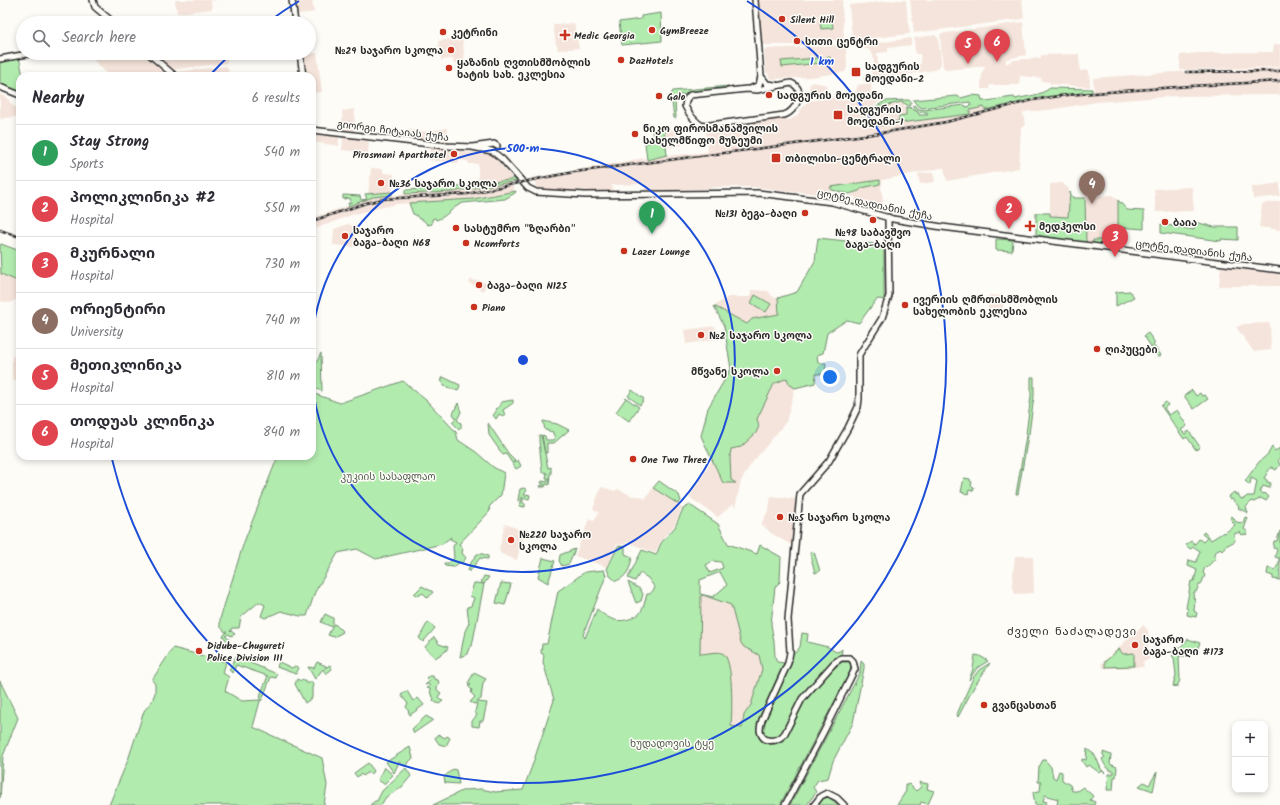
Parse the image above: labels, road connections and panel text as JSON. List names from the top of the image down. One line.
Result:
{"streets":{"main road":["გიორგი ჩიტაიას ქუჩა","ცოტნე დადიანის ქუჩა"]},"districts":["ძველი ნაძალადევი"],"parks":["კუკიის სასაფლაო","ხუდადოვის ტყე"],"places":{"other":["Silent Hill","GymBreeze","კეტრინი","სითი ცენტრი","№29 საჯარო სკოლა","DazHotels","ყაზანის ღვთისმშობლის ხატის სახ. ეკლესია","სადგურის მოედანი","Galo","ნიკო ფიროსმანაშვილის სახელმწიფო მუზეუმი","Pirosmani Aparthotel","№36 საჯარო სკოლა","№131 ბეგა-ბაღი","№98 საბავშვო ბაგა-ბაღი","ბაია","სასტუმრო \"ზღარბი\"","საჯარო ბაგა-ბაღი N68","Ncomforts","Lazer Lounge","ბაგა-ბაღი N125","ივერიის ღმრთისმშობლის სახელობის ეკლესია","Piano","№2 საჯარო სკოლა","ღიპუცები","მწვანე სკოლა","One Two Three","№5 საჯარო სკოლა","№220 საჯარო სკოლა","საჯარო ბაგა-ბაღი #173","Didube-Chugureti Police Division III","გვანცასთან"],"health":["Medic Georgia","მედჰელსი"],"transit":["სადგურის მოედანი-2","სადგურის მოედანი-1","თბილისი-ცენტრალი"]},"page":{"search":"Search here","pins":["6","5","4","2","1","3"],"heading":["Nearby","6 results"],"list":[{"mark":"1","name":"Stay Strong","note":"Sports","value":"540 m"},{"mark":"2","name":"პოლიკლინიკა #2","note":"Hospital","value":"550 m"},{"mark":"3","name":"მკურნალი","note":"Hospital","value":"730 m"},{"mark":"4","name":"ორიენტირი","note":"University","value":"740 m"},{"mark":"5","name":"მეთიკლინიკა","note":"Hospital","value":"810 m"},{"mark":"6","name":"თოდუას კლინიკა","note":"Hospital","value":"840 m"}],"map_buttons":["+","−"]},"rings":["1 km","500 m"]}
